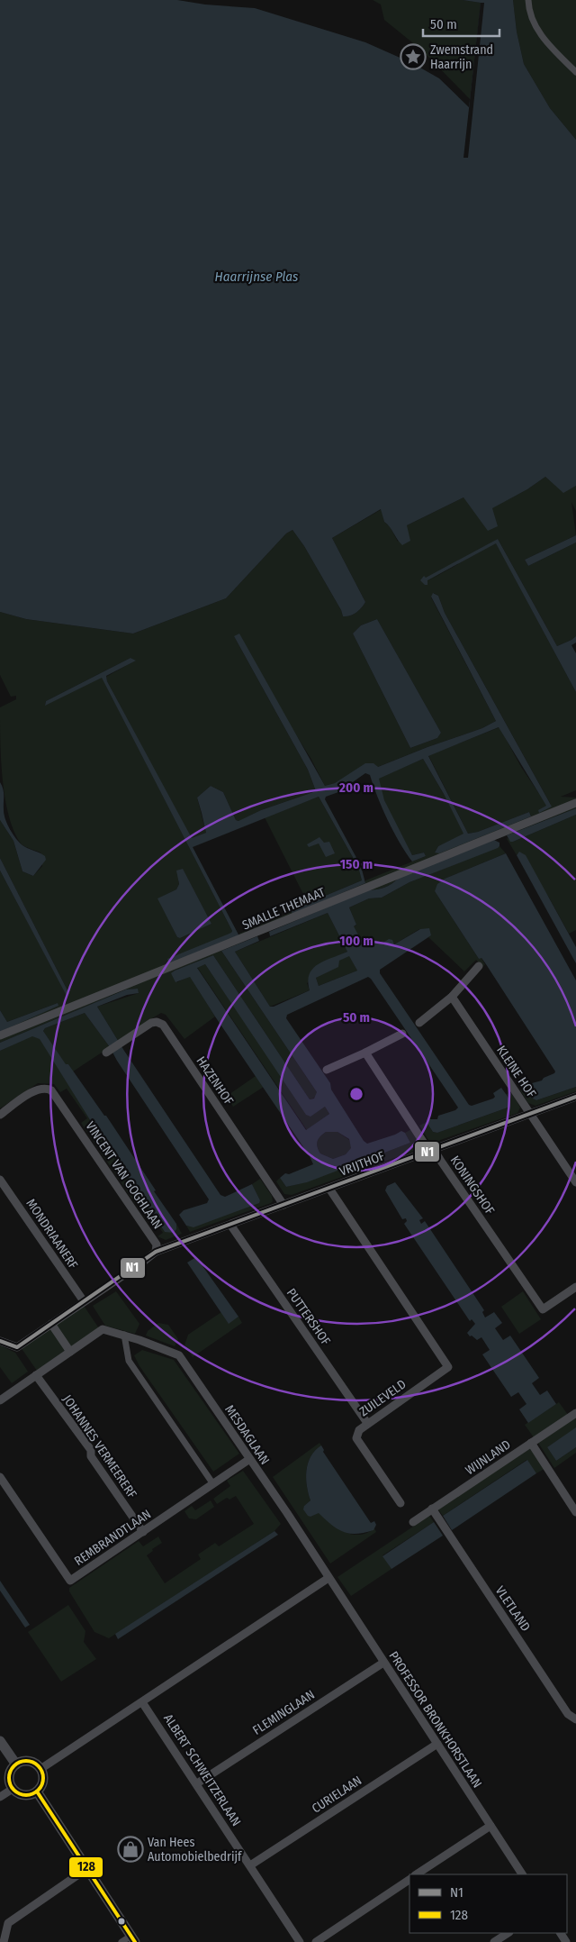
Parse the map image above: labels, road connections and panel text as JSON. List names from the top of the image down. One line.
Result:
{"streets":{"street":["SMALLE THEMAAT","KLEINE HOF","HAZENHOF","VRIJTHOF","VINCENT VAN GOGHLAAN","KONINGSHOF","MONDRIAANERF","PUTTERSHOF","ZUILEVELD","MESDAGLAAN","JOHANNES VERMEERERF","WIJNLAND","REMBRANDTLAAN","VLETLAND","FLEMINGLAAN","PROFESSOR BRONKHORSTLAAN","ALBERT SCHWEITZERLAAN","CURIELAAN"]},"crossings":[["KLEINE HOF","VRIJTHOF"],["HAZENHOF","VRIJTHOF"],["VRIJTHOF","VINCENT VAN GOGHLAAN"],["VRIJTHOF","KONINGSHOF"],["VRIJTHOF","PUTTERSHOF"],["VRIJTHOF","ZUILEVELD"],["PUTTERSHOF","ZUILEVELD"],["MESDAGLAAN","REMBRANDTLAAN"],["MESDAGLAAN","PROFESSOR BRONKHORSTLAAN"],["JOHANNES VERMEERERF","REMBRANDTLAAN"],["WIJNLAND","VLETLAND"],["FLEMINGLAAN","PROFESSOR BRONKHORSTLAAN"],["FLEMINGLAAN","ALBERT SCHWEITZERLAAN"],["PROFESSOR BRONKHORSTLAAN","CURIELAAN"],["ALBERT SCHWEITZERLAAN","CURIELAAN"]],"water":["Haarrijnse Plas"],"places":{"place":["Zwemstrand Haarrijn"],"shop":["Van Hees Automobielbedrijf"]},"lines":["transit line N1","transit line 128"],"legend":["N1","128"],"scale_bar":"50 m","rings":["200 m","150 m","100 m","50 m"]}
